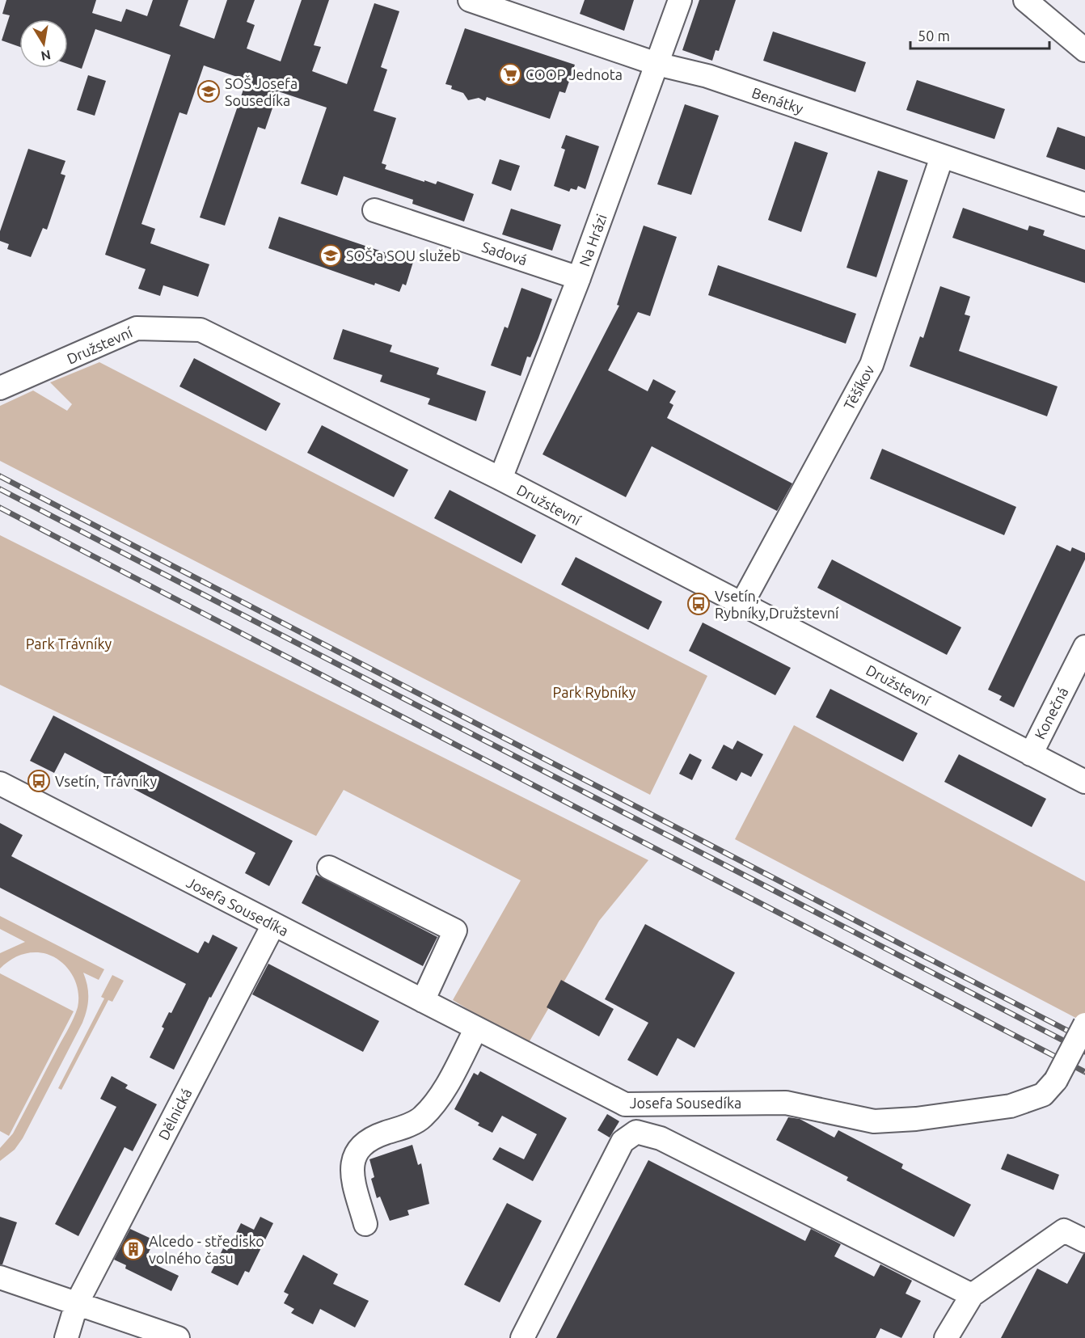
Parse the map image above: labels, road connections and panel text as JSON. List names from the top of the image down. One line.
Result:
{"streets":{"street":["Benátky","Na Hrázi","Sadová","Družstevní","Těšíkov","Konečná","Josefa Sousedíka","Dělnická"]},"crossings":[["Benátky","Na Hrázi"],["Benátky","Těšíkov"],["Na Hrázi","Sadová"],["Na Hrázi","Družstevní"],["Družstevní","Těšíkov"],["Družstevní","Konečná"],["Josefa Sousedíka","Dělnická"]],"parks":["Park Trávníky","Park Rybníky"],"places":{"supermarket":["COOP Jednota"],"school or university":["SOŠ Josefa Sousedíka","SOŠ a SOU služeb"],"bus stop":["Vsetín, Rybníky,Družstevní","Vsetín, Trávníky"],"building":["Alcedo - středisko volného času"]},"scale_bar":"50 m","north":"bottom"}
